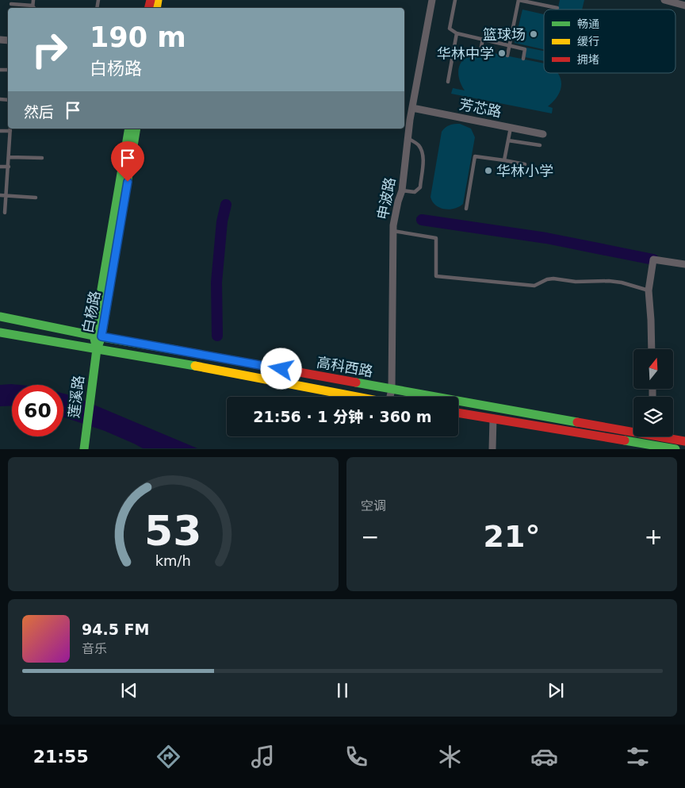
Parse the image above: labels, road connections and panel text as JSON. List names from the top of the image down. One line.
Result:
{"streets":{"main road":["白杨路","高科西路","莲溪路"],"street":["芳芯路","申波路"]},"crossings":[["芳芯路","申波路"],["申波路","高科西路"],["白杨路","高科西路"],["白杨路","莲溪路"],["高科西路","莲溪路"]],"places":["篮球场","华林中学","华林小学"],"legend":["畅通","缓行","拥堵"],"north":"top","page":{"turn":["190 m","白杨路"],"then":"然后","limit":"60","trip":"21:56 · 1 分钟 · 360 m","tile":"空调","heat":["−","21°","+"],"song":["94.5 FM","音乐"],"tabs":"21:55","gauge":["53","km/h"]}}
